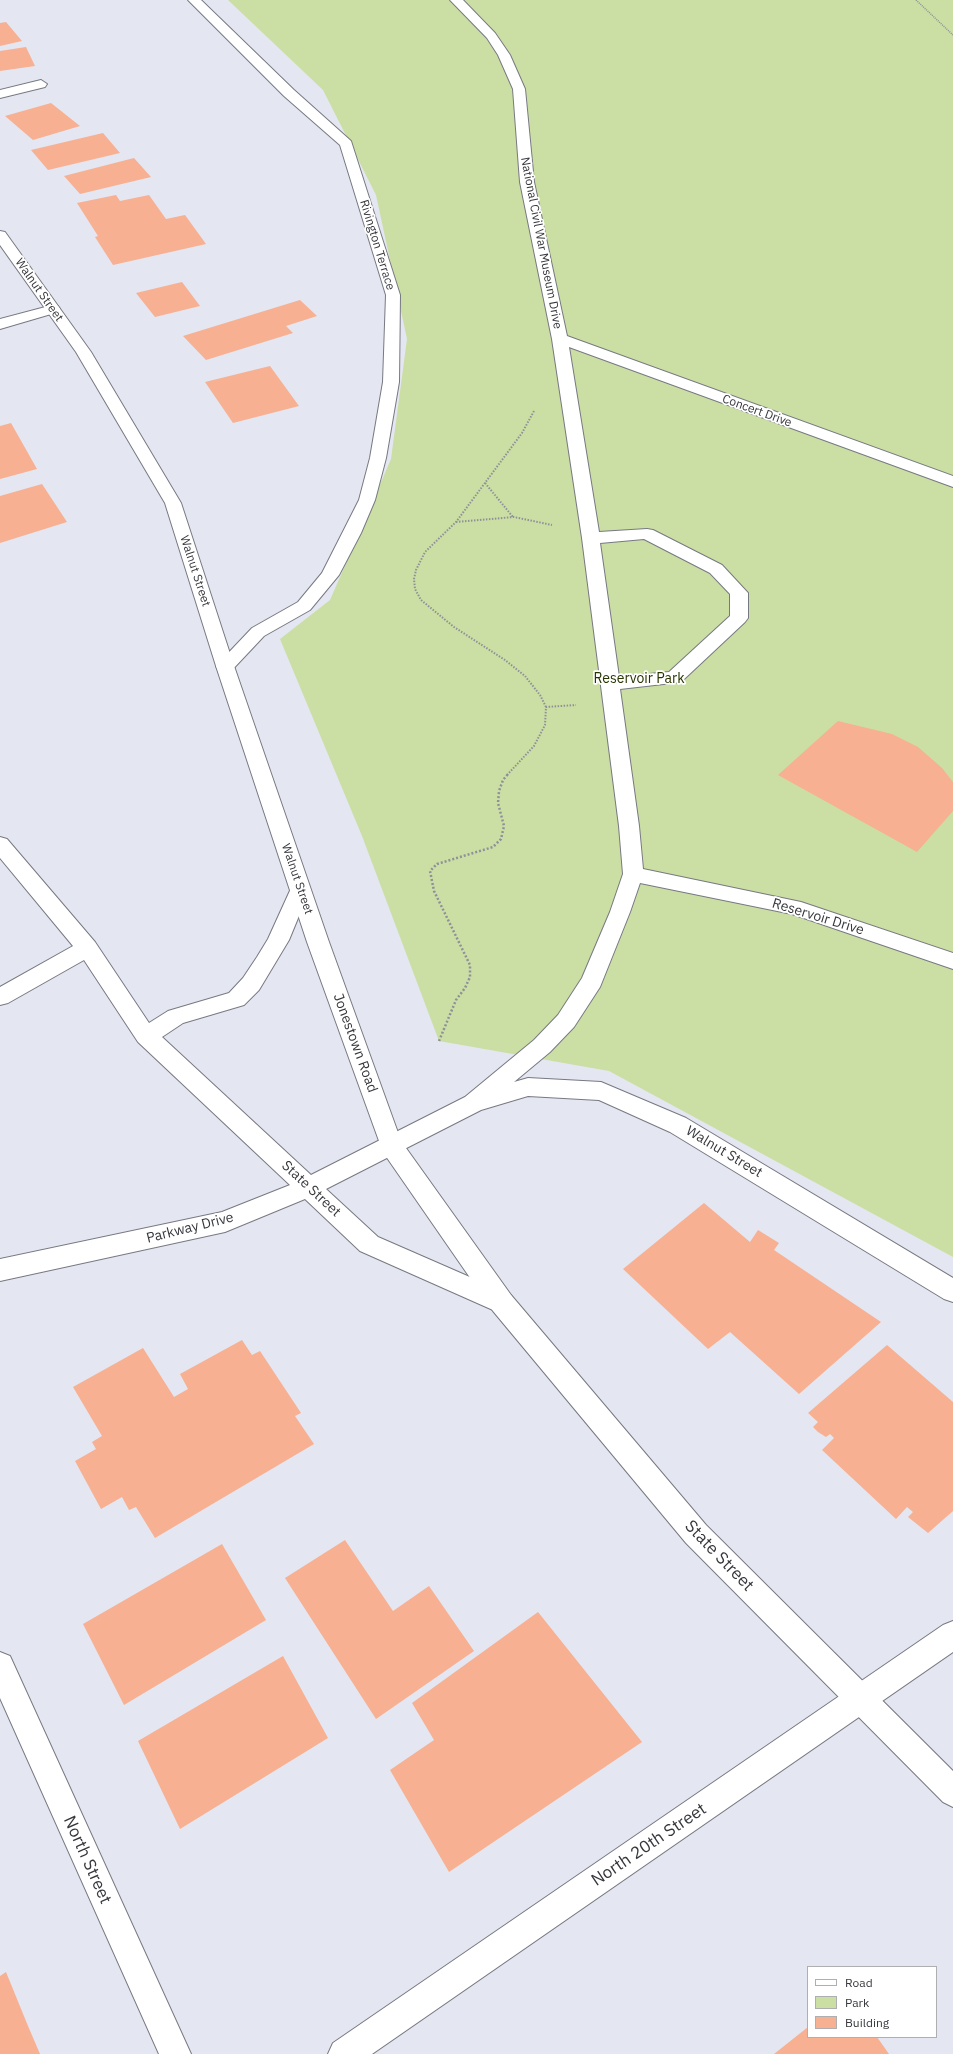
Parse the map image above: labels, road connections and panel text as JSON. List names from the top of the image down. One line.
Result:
{"streets":{"street":["National Civil War Museum Drive","Rivington Terrace","Walnut Street","Concert Drive","Reservoir Drive","Jonestown Road","State Street","Parkway Drive","North 20th Street","North Street"]},"crossings":[["National Civil War Museum Drive","Concert Drive"],["National Civil War Museum Drive","Reservoir Drive"],["Rivington Terrace","Walnut Street"],["Walnut Street","Jonestown Road"],["Walnut Street","Parkway Drive"],["Jonestown Road","State Street"],["Jonestown Road","Parkway Drive"],["State Street","Parkway Drive"],["State Street","North 20th Street"]],"parks":["Reservoir Park"],"legend":["Road","Park","Building"]}
